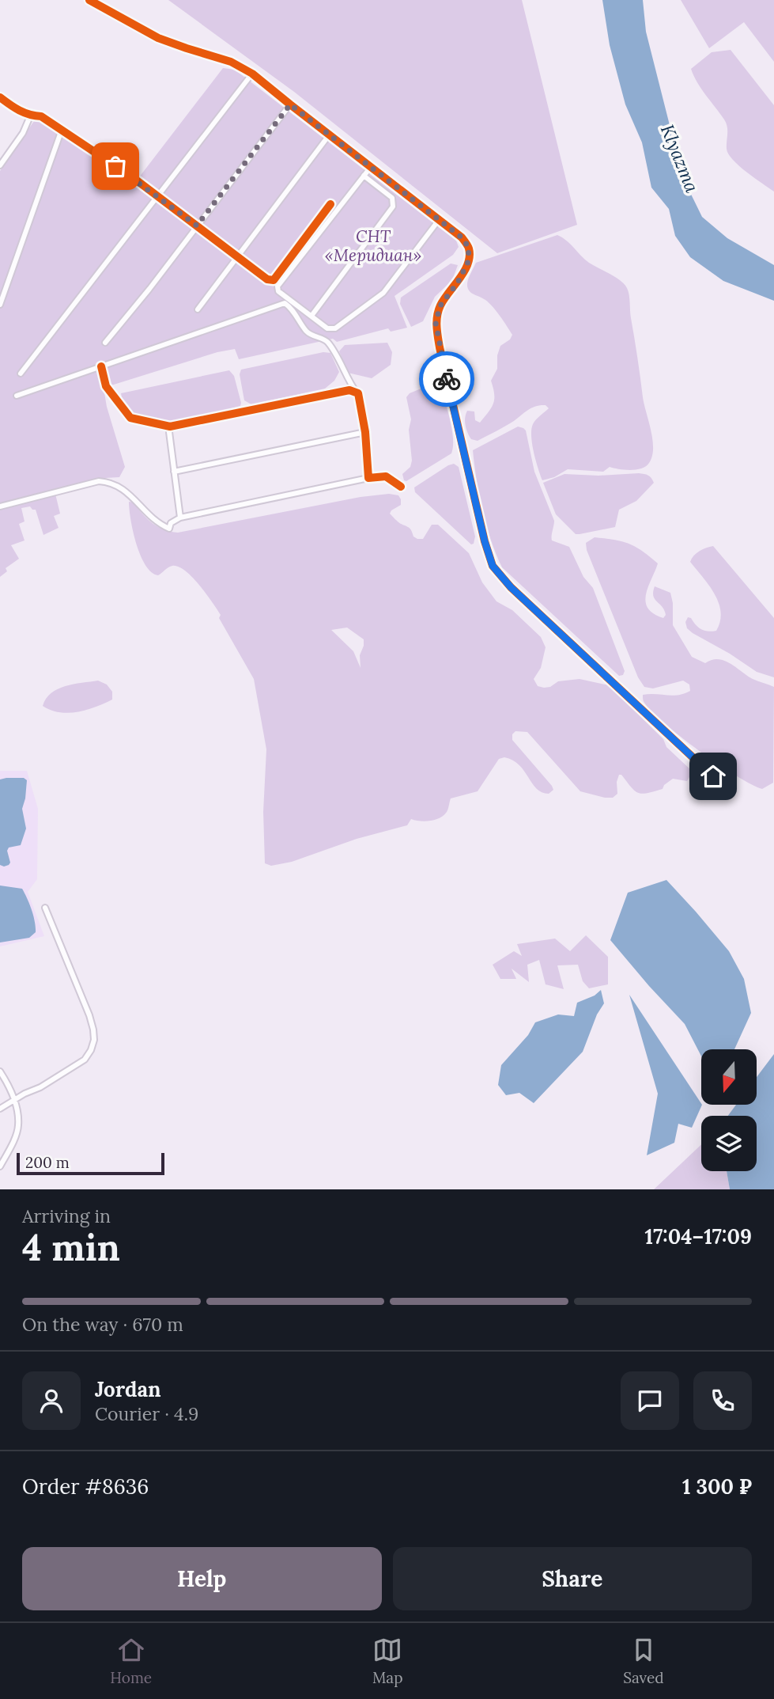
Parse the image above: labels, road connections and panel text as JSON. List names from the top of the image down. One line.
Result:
{"water":["Klyazma"],"parks":["СНТ «Меридиан»"],"scale_bar":"200 m","north":"bottom","page":{"scale":"200 m","heading":["4 min","Arriving in","17:04–17:09"],"panel":["Jordan","Courier · 4.9","Order #8636","1 300 ₽"],"bar":"On the way · 670 m","buttons":["Help","Share"],"tabs":["Home","Map","Saved"]}}
